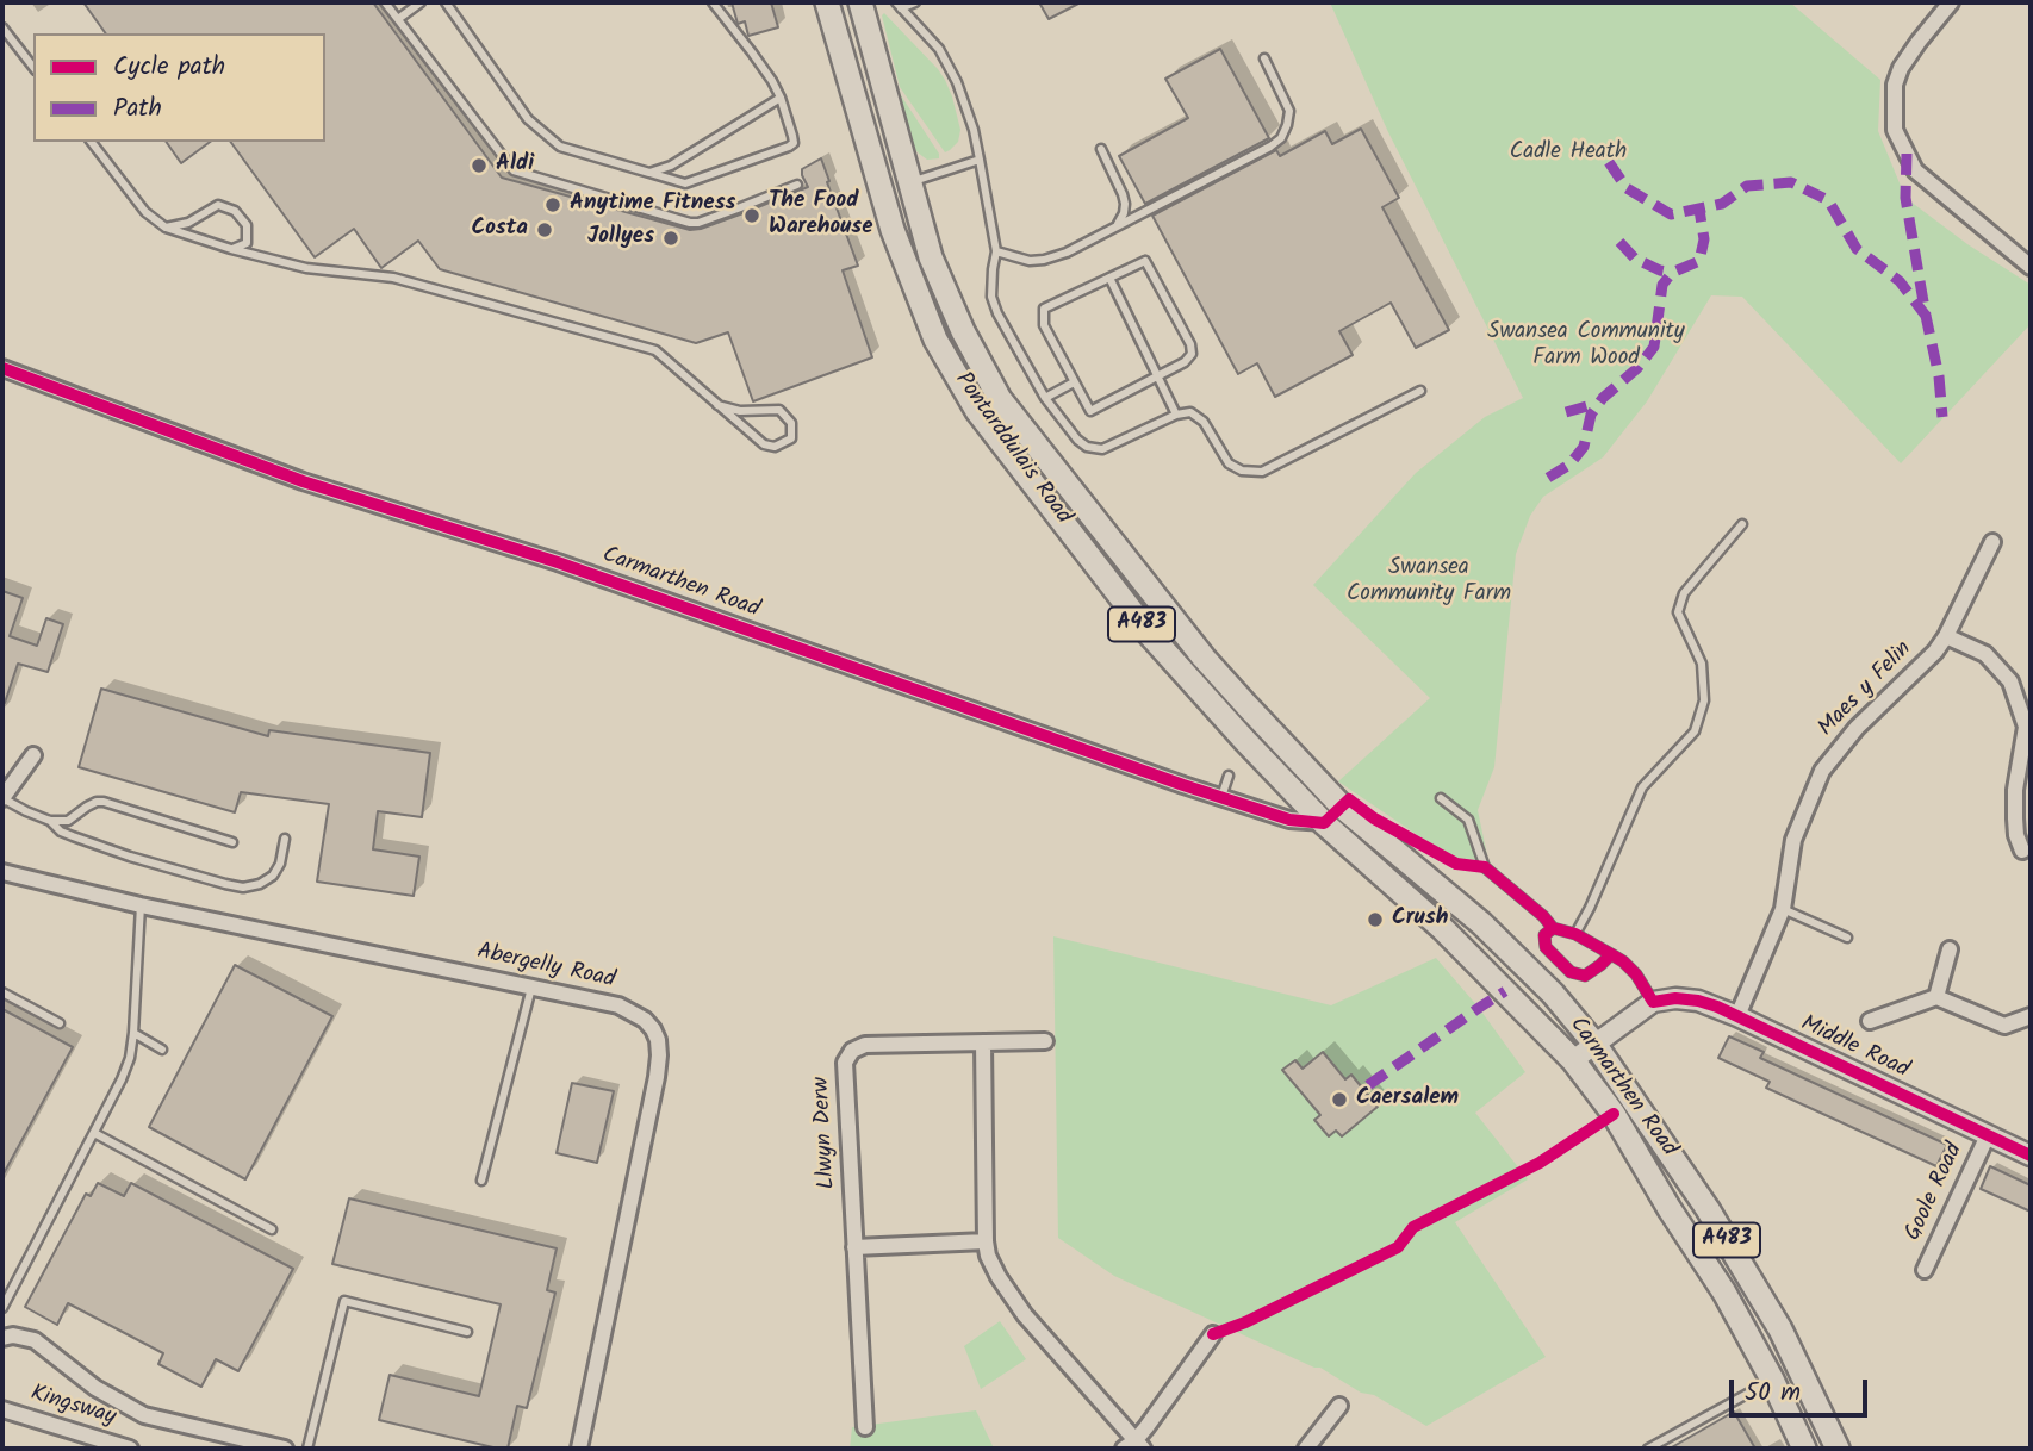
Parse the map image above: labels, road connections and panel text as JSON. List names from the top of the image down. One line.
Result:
{"streets":{"main road":["Pontarddulais Road","Carmarthen Road","A483"],"street":["Maes y Felin","Abergelly Road","Middle Road","Llwyn Derw","Goole Road","Kingsway"]},"crossings":[["Pontarddulais Road","Carmarthen Road"],["Maes y Felin","Middle Road"],["Middle Road","Goole Road"]],"parks":["Cadle Heath","Swansea Community Farm Wood","Swansea Community Farm"],"places":["Aldi","Anytime Fitness","The Food Warehouse","Costa","Jollyes","Crush","Caersalem"],"legend":["Cycle path","Path"],"scale_bar":"50 m"}
